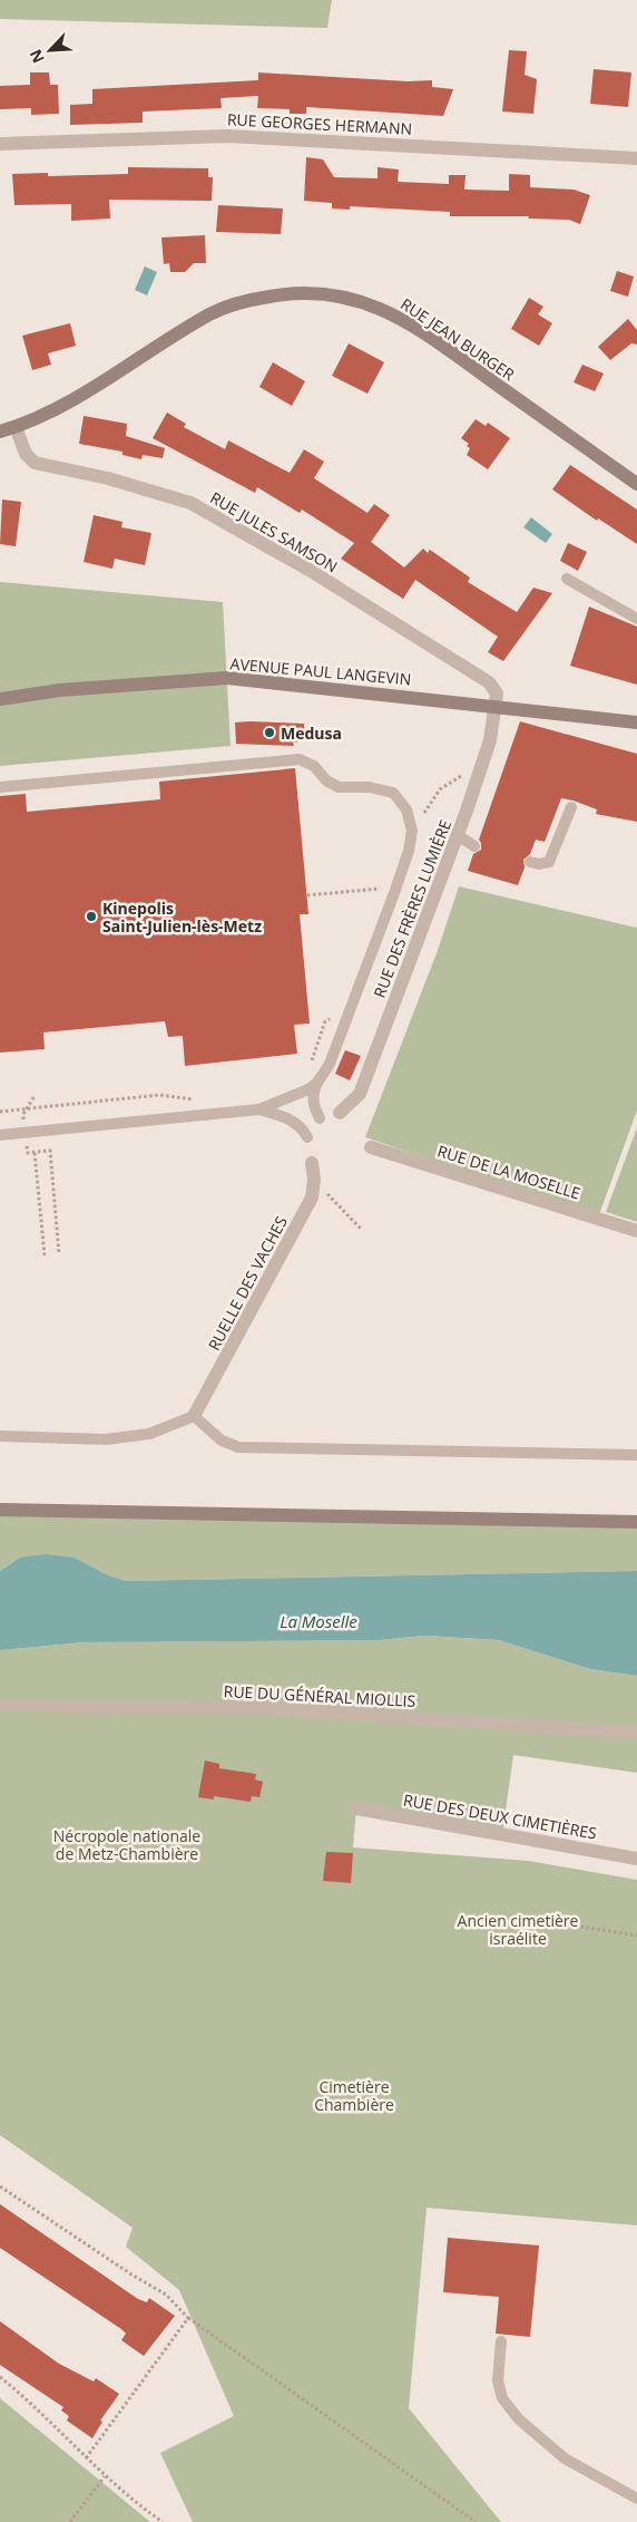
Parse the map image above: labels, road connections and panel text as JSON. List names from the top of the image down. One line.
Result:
{"streets":{"main road":["RUE JEAN BURGER","AVENUE PAUL LANGEVIN"],"street":["RUE GEORGES HERMANN","RUE JULES SAMSON","RUE DES FRÈRES LUMIÈRE","RUE DE LA MOSELLE","RUELLE DES VACHES","RUE DU GÉNÉRAL MIOLLIS","RUE DES DEUX CIMETIÈRES"]},"crossings":[["RUE JEAN BURGER","RUE JULES SAMSON"],["RUE JULES SAMSON","AVENUE PAUL LANGEVIN"],["RUE JULES SAMSON","RUE DES FRÈRES LUMIÈRE"],["AVENUE PAUL LANGEVIN","RUE DES FRÈRES LUMIÈRE"]],"water":["La Moselle"],"parks":["Nécropole nationale de Metz-Chambière","Ancien cimetière israélite","Cimetière Chambière"],"places":["Medusa","Kinepolis Saint-Julien-lès-Metz"],"north":"bottom left"}
